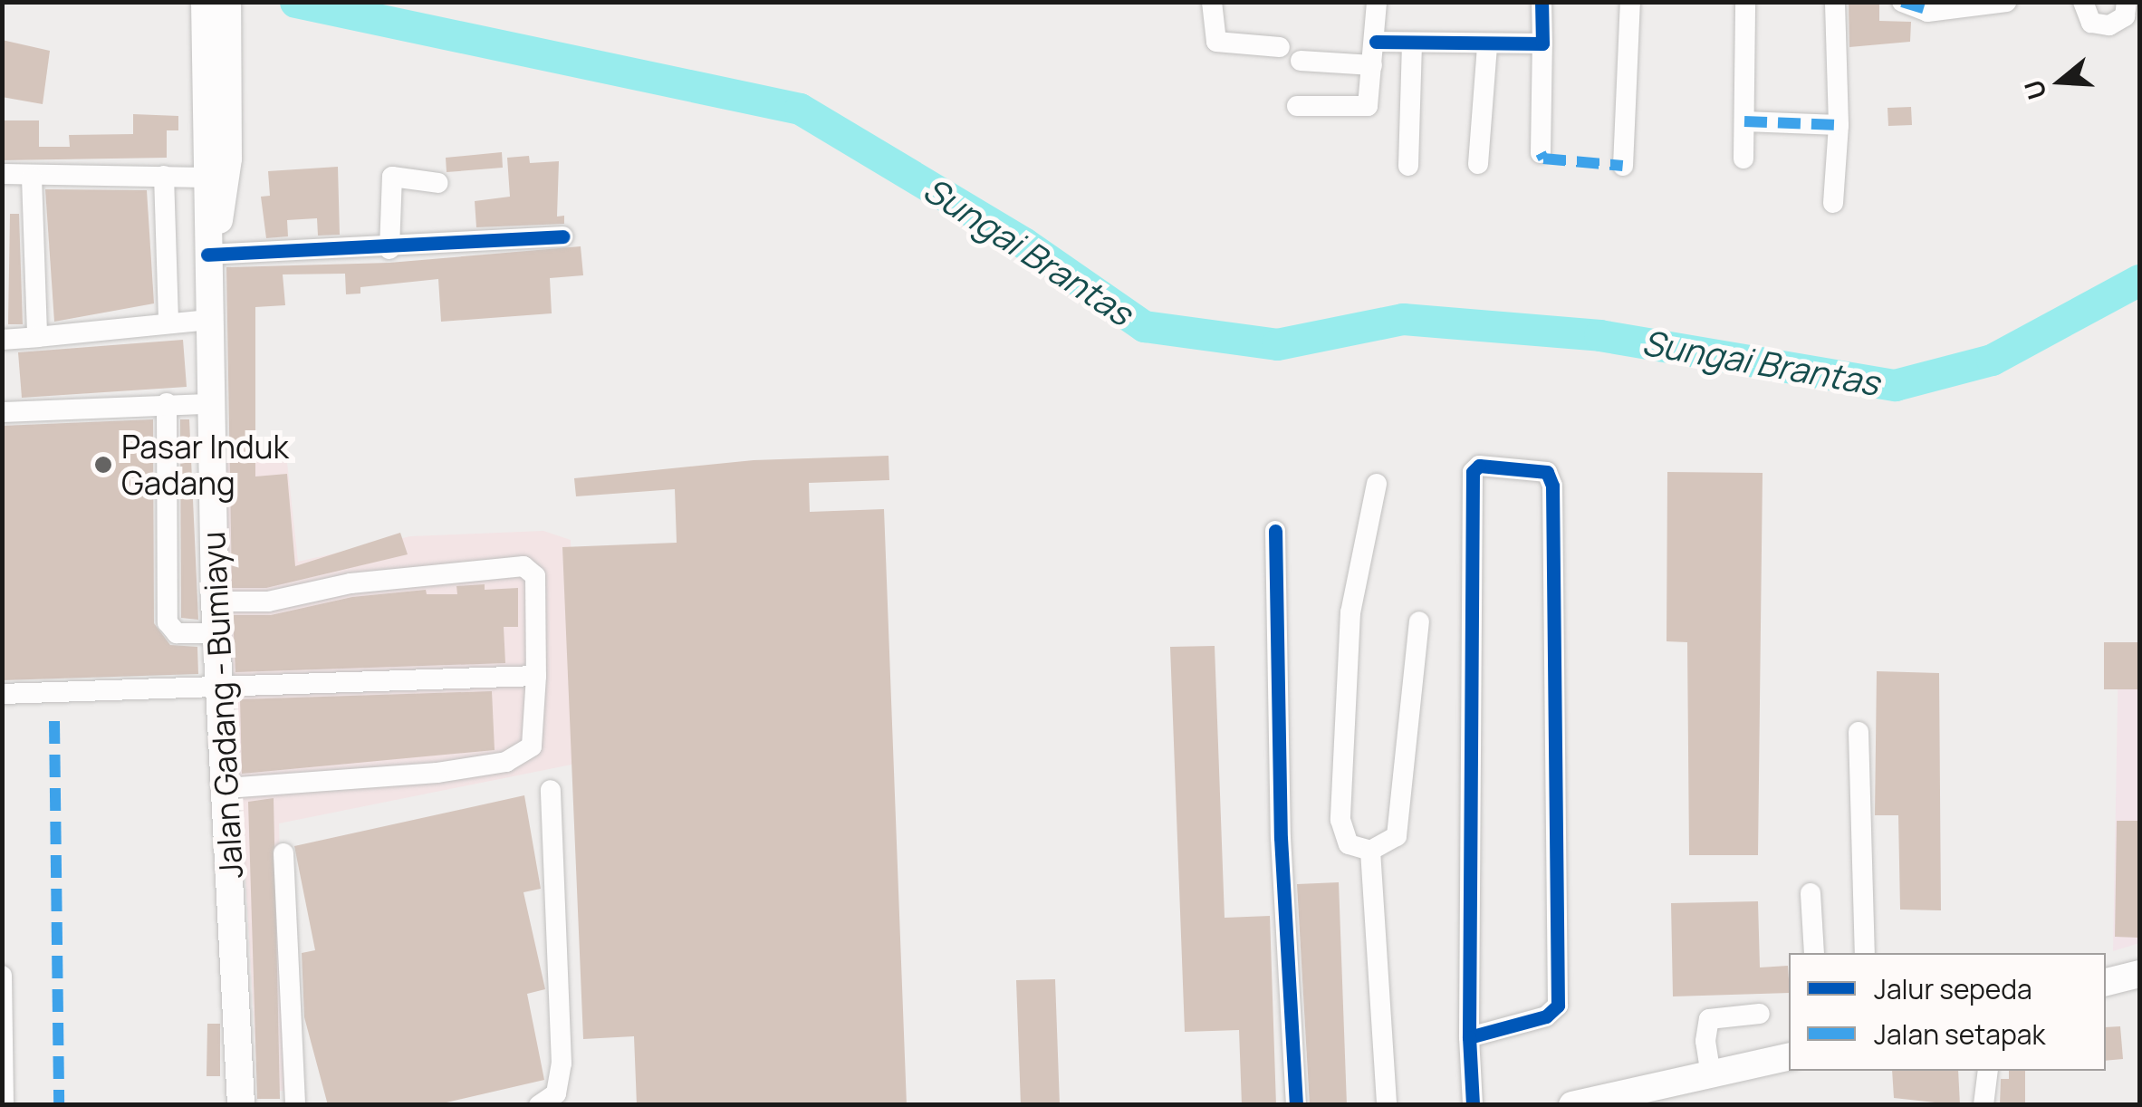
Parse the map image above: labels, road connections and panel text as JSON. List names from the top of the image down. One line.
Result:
{"streets":{"main road":["Jalan Gadang - Bumiayu"]},"water":["Sungai Brantas"],"places":["Pasar Induk Gadang"],"legend":["Jalur sepeda","Jalan setapak"],"north":"left"}
